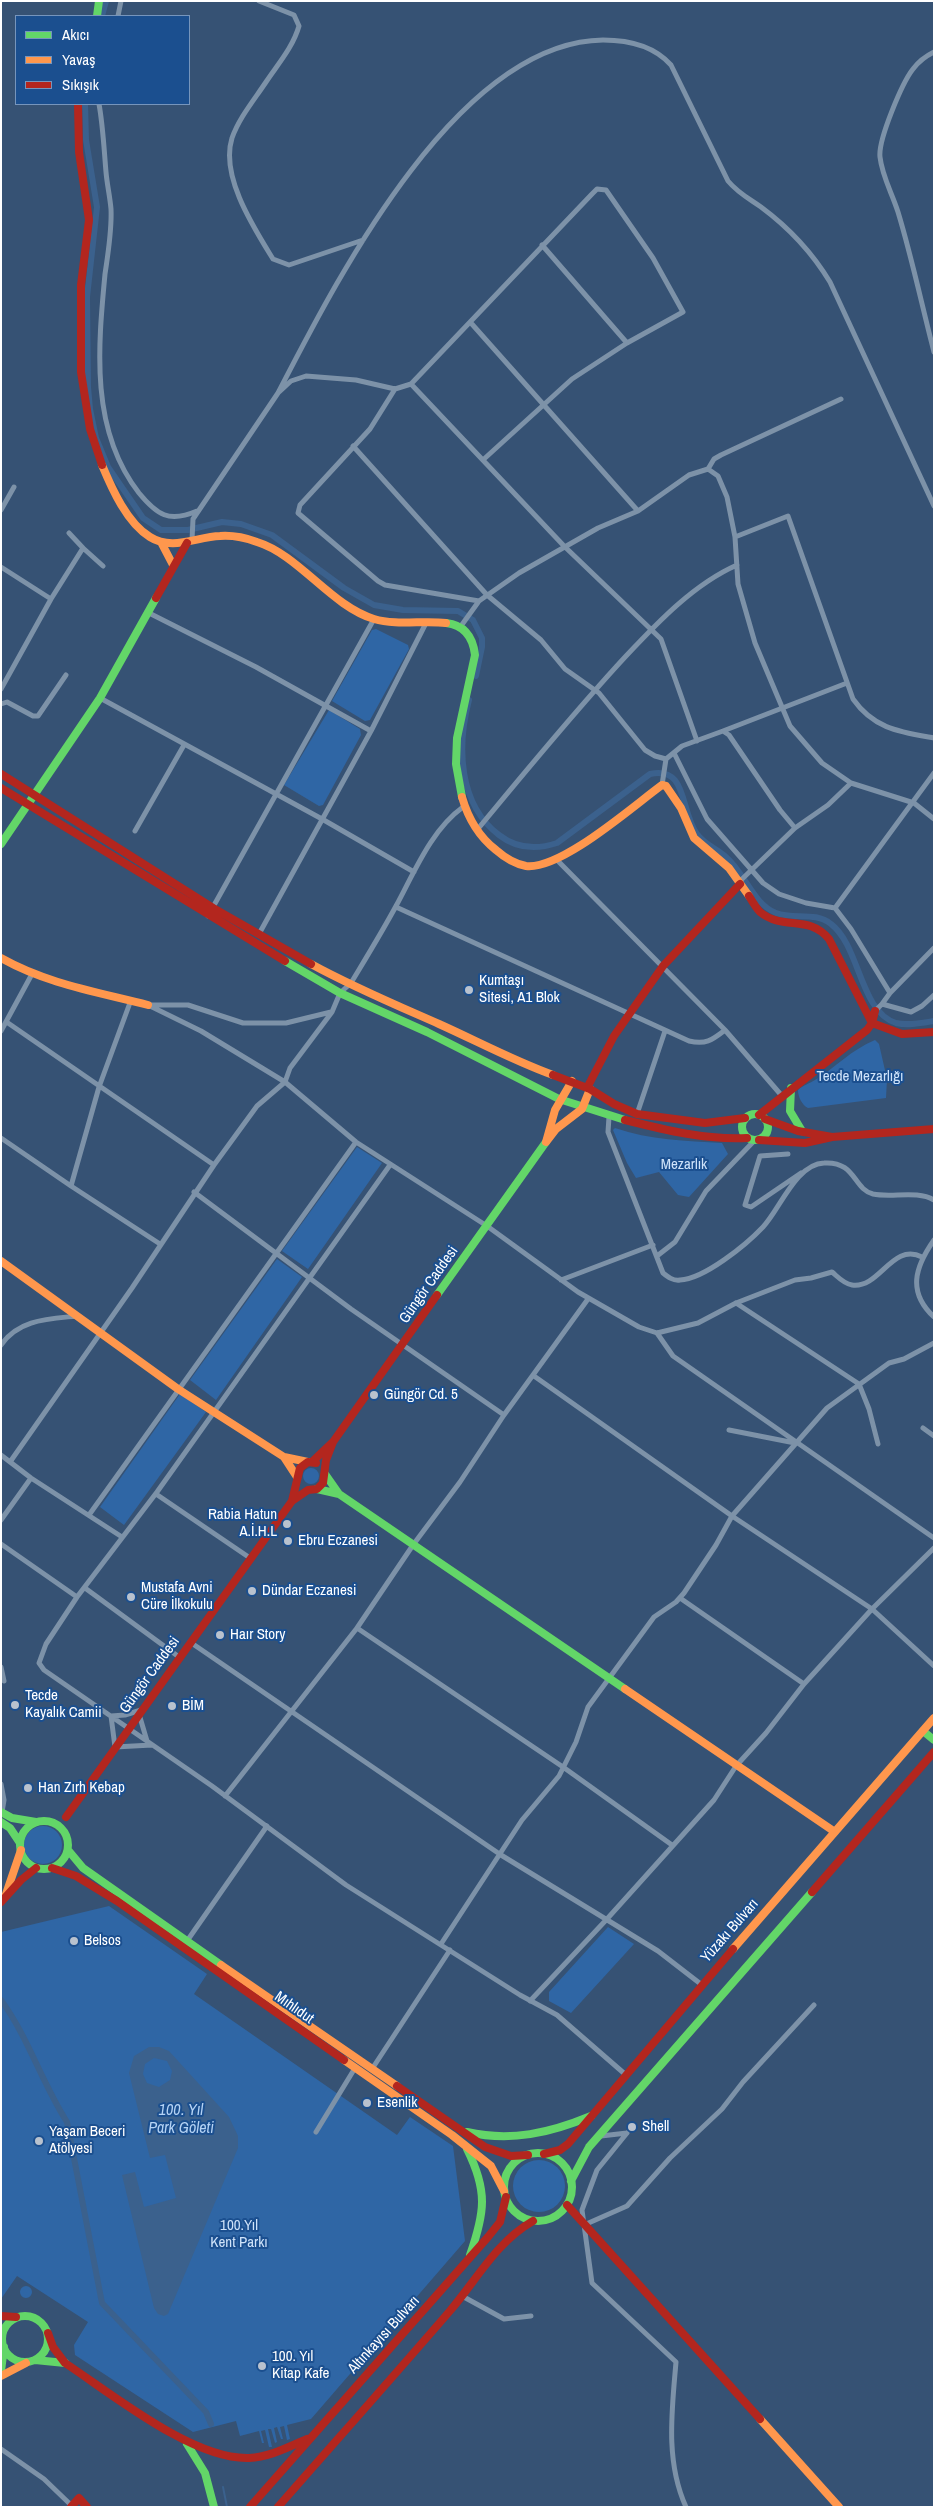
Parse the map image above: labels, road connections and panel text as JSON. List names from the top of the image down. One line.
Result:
{"streets":{"main road":["Güngör Caddesi","Yüzakı Bulvarı","Mıhlıdut","Altınkayısı Bulvarı"]},"crossings":[["Yüzakı Bulvarı","Mıhlıdut"],["Yüzakı Bulvarı","Altınkayısı Bulvarı"],["Mıhlıdut","Altınkayısı Bulvarı"]],"water":["100. Yıl Park Göleti"],"parks":["Tecde Mezarlığı","Mezarlık","100.Yıl Kent Parkı"],"places":["Kumtaşı Sitesi, A1 Blok","Güngör Cd. 5","Rabia Hatun A.İ.H.L","Ebru Eczanesi","Dündar Eczanesi","Mustafa Avni Cüre İlkokulu","Haır Story","Tecde Kayalık Camii","BİM","Han Zırh Kebap","Belsos","Esenlik","Shell","Yaşam Beceri Atölyesi","100. Yıl Kitap Kafe"],"legend":["Akıcı","Yavaş","Sıkışık"]}
